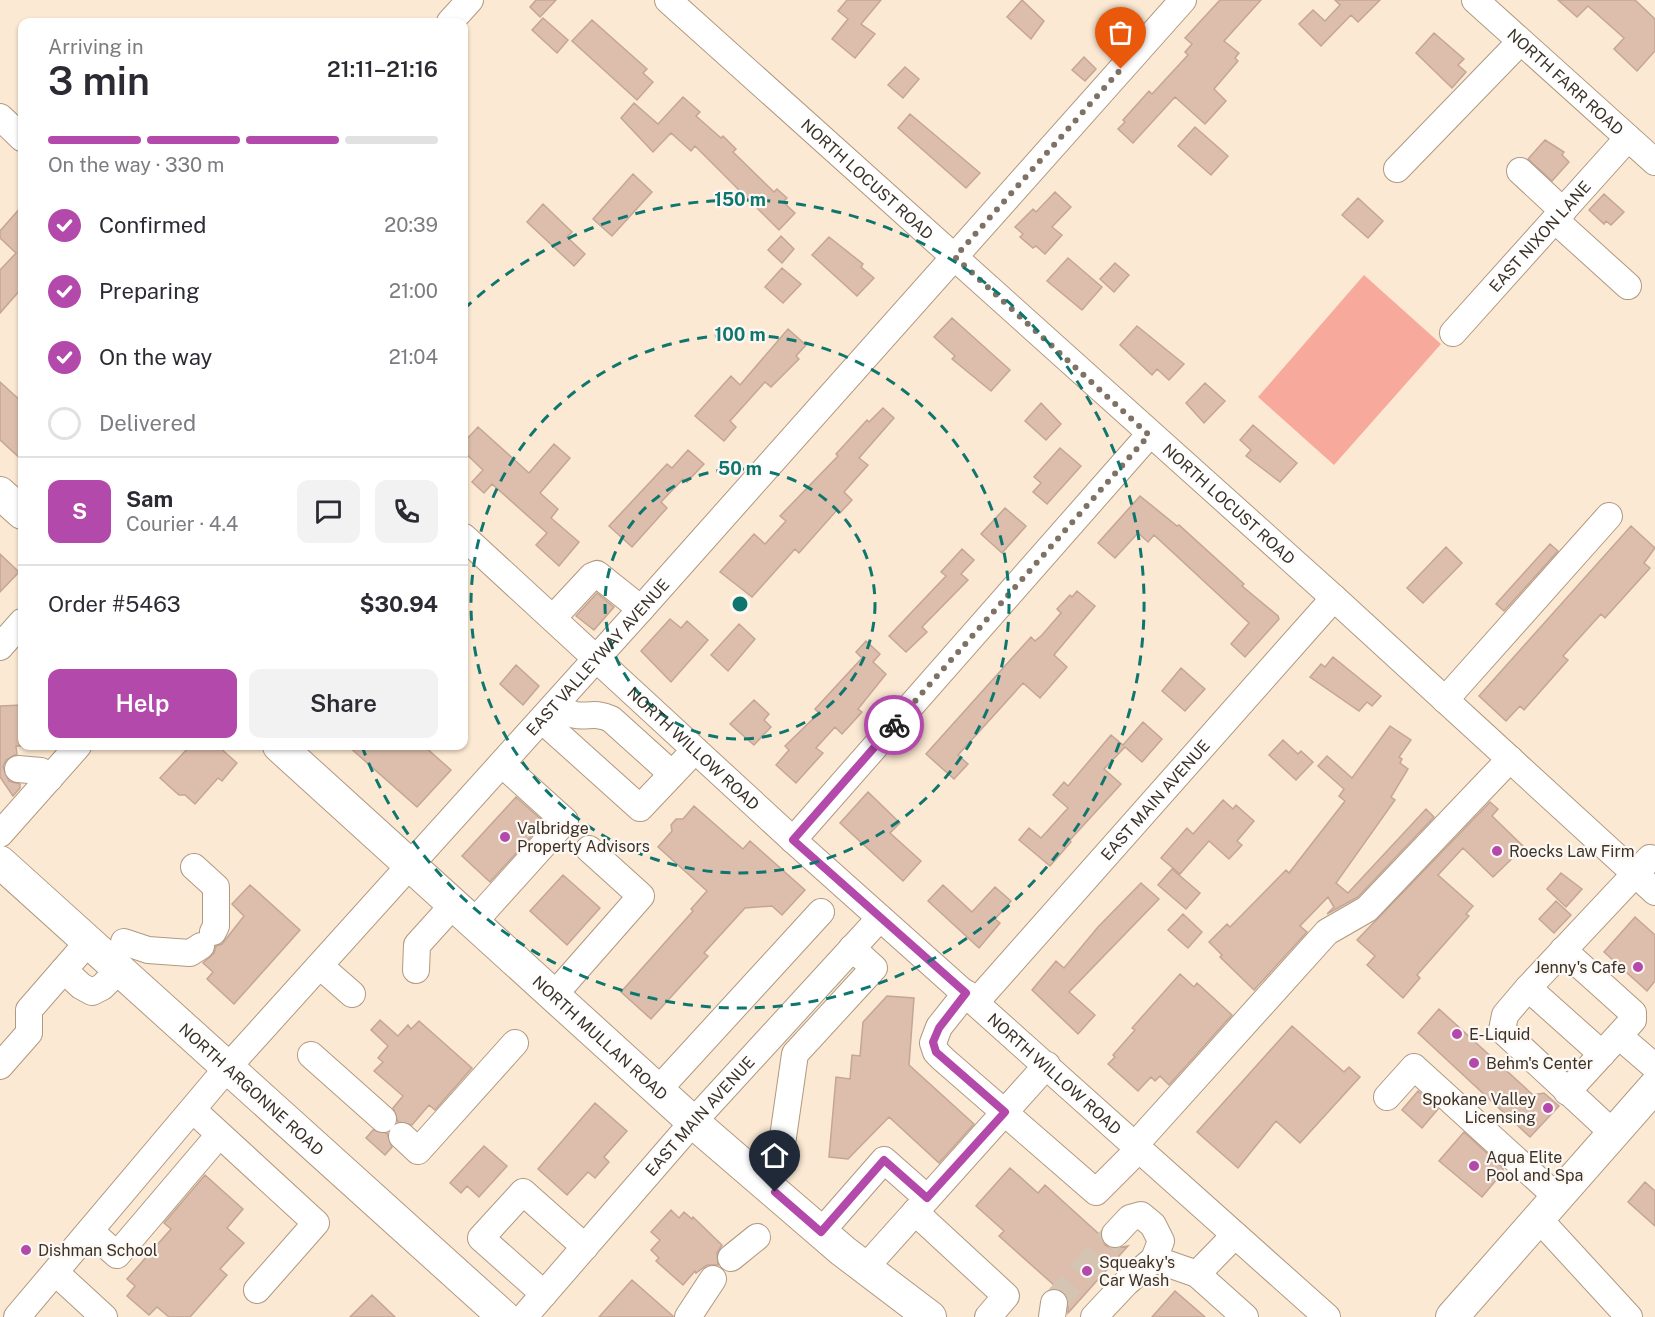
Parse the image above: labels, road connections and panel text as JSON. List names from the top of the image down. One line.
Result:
{"streets":{"main road":["NORTH MULLAN ROAD","NORTH ARGONNE ROAD"],"street":["NORTH FARR ROAD","NORTH LOCUST ROAD","EAST NIXON LANE","EAST VALLEYWAY AVENUE","NORTH WILLOW ROAD","EAST MAIN AVENUE"]},"crossings":[["NORTH FARR ROAD","EAST NIXON LANE"],["NORTH LOCUST ROAD","EAST VALLEYWAY AVENUE"],["NORTH LOCUST ROAD","EAST MAIN AVENUE"],["EAST VALLEYWAY AVENUE","NORTH WILLOW ROAD"],["EAST VALLEYWAY AVENUE","NORTH MULLAN ROAD"],["EAST VALLEYWAY AVENUE","NORTH ARGONNE ROAD"],["NORTH WILLOW ROAD","EAST MAIN AVENUE"],["EAST MAIN AVENUE","NORTH MULLAN ROAD"]],"places":["Valbridge Property Advisors","Roecks Law Firm","Jenny's Cafe","E-Liquid","Behm's Center","Spokane Valley Licensing","Aqua Elite Pool and Spa","Dishman School","Squeaky's Car Wash"],"page":{"heading":["3 min","Arriving in","21:11–21:16"],"panel":["Sam","Courier · 4.4","Order #5463","$30.94"],"bar":"On the way · 330 m","list":[["Confirmed","20:39"],["Preparing","21:00"],["On the way","21:04"],"Delivered"],"round":"S","buttons":["Help","Share"]},"rings":["150 m","100 m","50 m"]}
